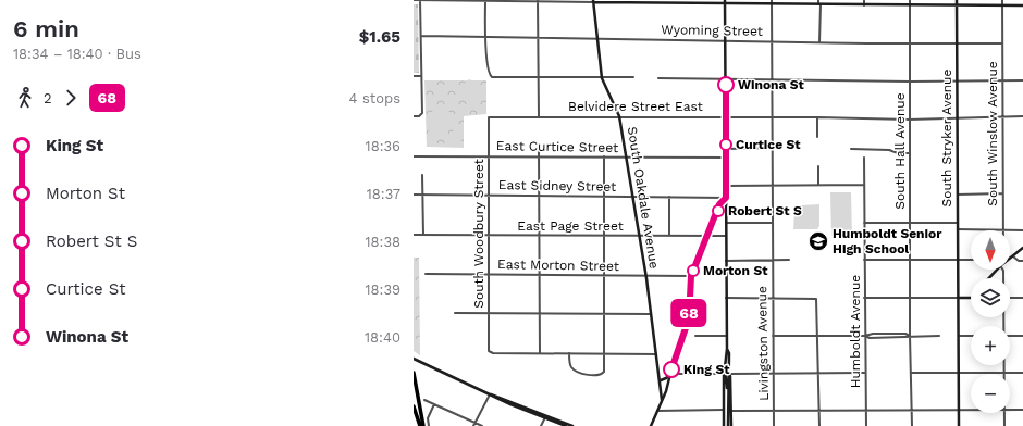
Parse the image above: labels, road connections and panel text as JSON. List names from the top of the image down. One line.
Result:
{"streets":{"street":["Wyoming Street","Belvidere Street East","South Winslow Avenue","South Stryker Avenue","East Curtice Street","South Hall Avenue","East Sidney Street","South Oakdale Avenue","East Page Street","South Woodbury Street","East Morton Street","Humboldt Avenue","Livingston Avenue"]},"crossings":[["Wyoming Street","South Winslow Avenue"],["Wyoming Street","South Stryker Avenue"],["Wyoming Street","South Hall Avenue"],["Wyoming Street","South Oakdale Avenue"],["Wyoming Street","Livingston Avenue"],["Belvidere Street East","South Winslow Avenue"],["Belvidere Street East","South Stryker Avenue"],["Belvidere Street East","South Hall Avenue"],["Belvidere Street East","South Oakdale Avenue"],["Belvidere Street East","South Woodbury Street"],["Belvidere Street East","Livingston Avenue"],["East Curtice Street","South Oakdale Avenue"],["East Curtice Street","South Woodbury Street"],["East Sidney Street","South Oakdale Avenue"],["East Sidney Street","South Woodbury Street"],["South Oakdale Avenue","East Page Street"],["South Oakdale Avenue","East Morton Street"],["East Page Street","South Woodbury Street"],["South Woodbury Street","East Morton Street"]],"places":{"other":["Winona St","Curtice St","Robert St S","Morton St","King St"],"school or university":["Humboldt Senior High School"]},"lines":["bus line 68"],"north":"bottom","page":{"heading":["6 min","18:34 – 18:40 · Bus","$1.65"],"on_map":"68","legs":["2","68","4 stops"],"list":[{"name":"King St","value":"18:36"},{"name":"Morton St","value":"18:37"},{"name":"Robert St S","value":"18:38"},{"name":"Curtice St","value":"18:39"},{"name":"Winona St","value":"18:40"}],"map_buttons":["+","−"]}}
